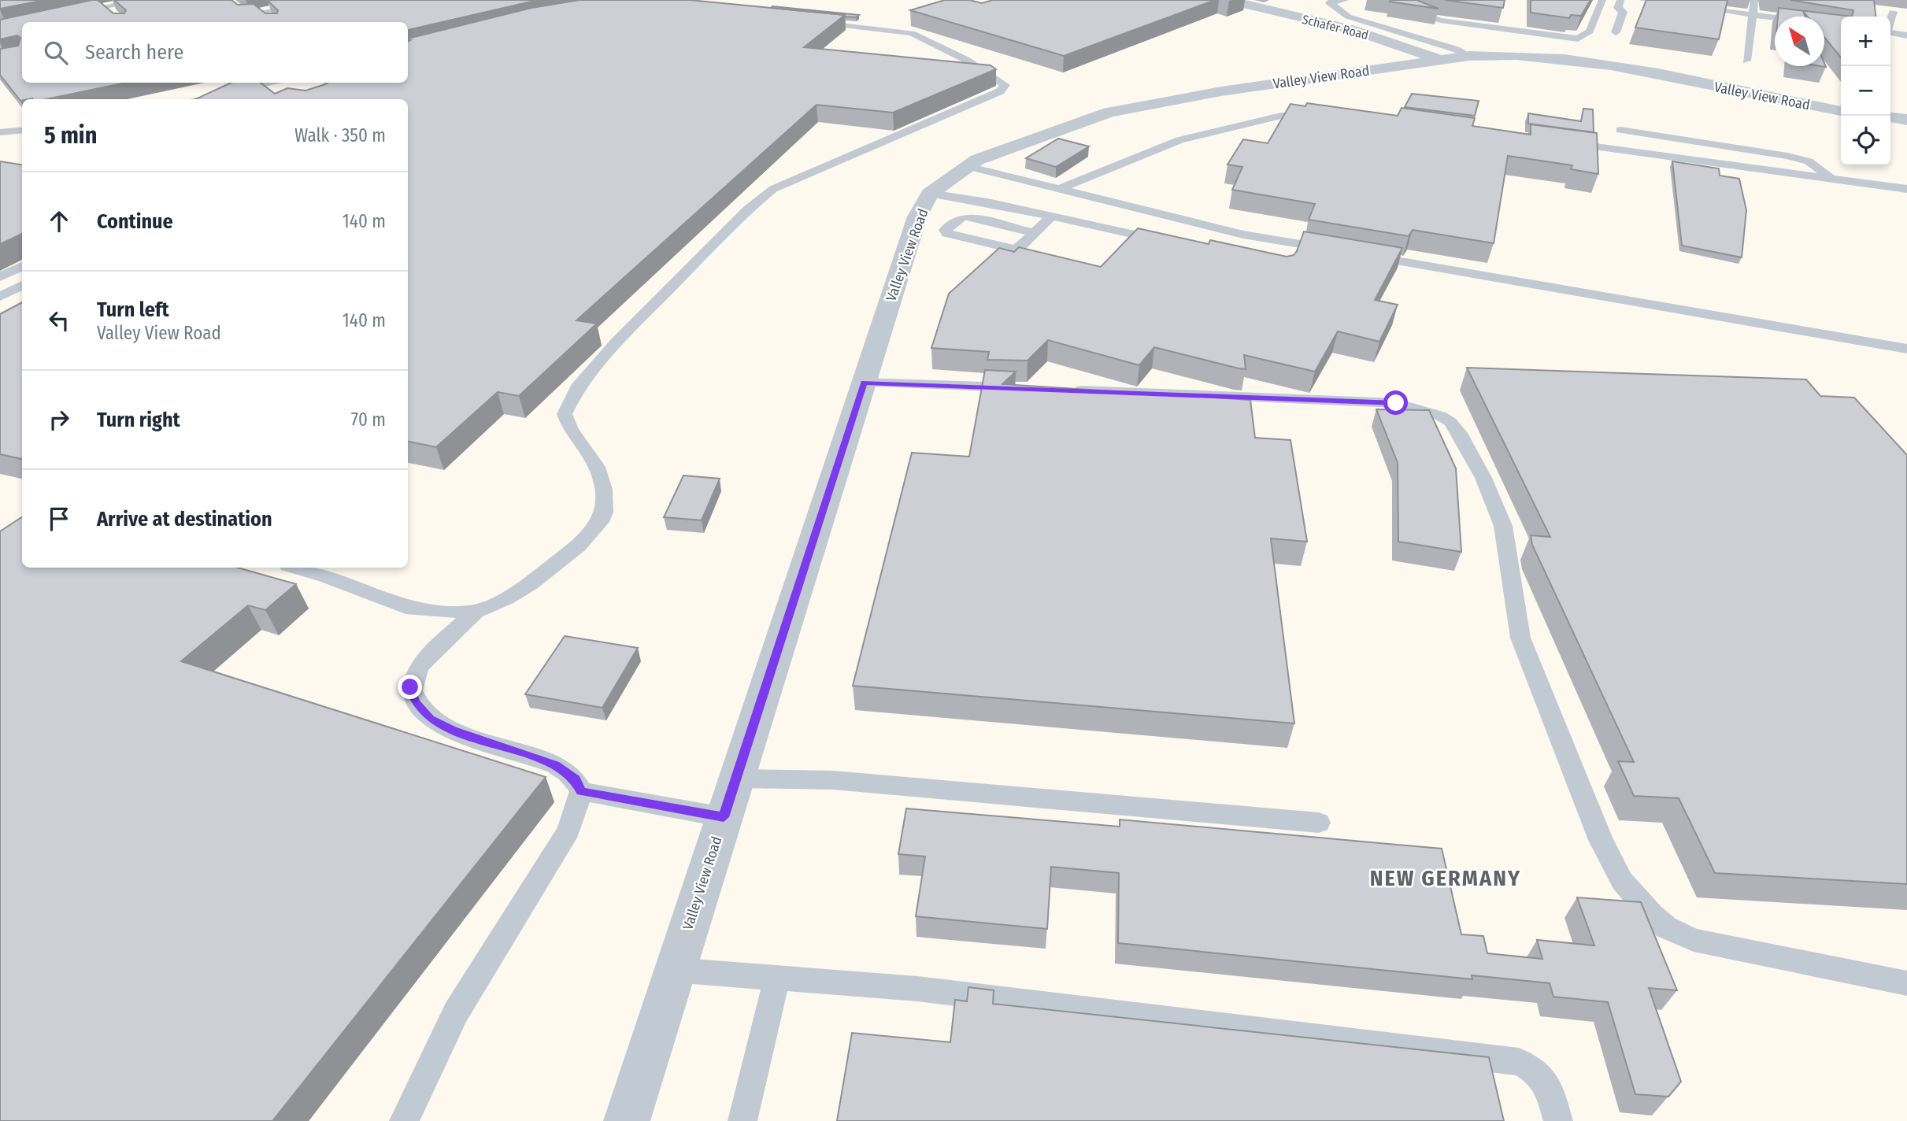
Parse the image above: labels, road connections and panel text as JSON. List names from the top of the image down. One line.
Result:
{"streets":{"street":["Schafer Road","Valley View Road"]},"crossings":[["Schafer Road","Valley View Road"]],"districts":["NEW GERMANY"],"north":"top left","page":{"map_buttons":["+","−"],"search":"Search here","heading":["5 min","Walk · 350 m"],"list":[["Continue","140 m"],["Turn left","Valley View Road","140 m"],["Turn right","70 m"],"Arrive at destination"]}}
